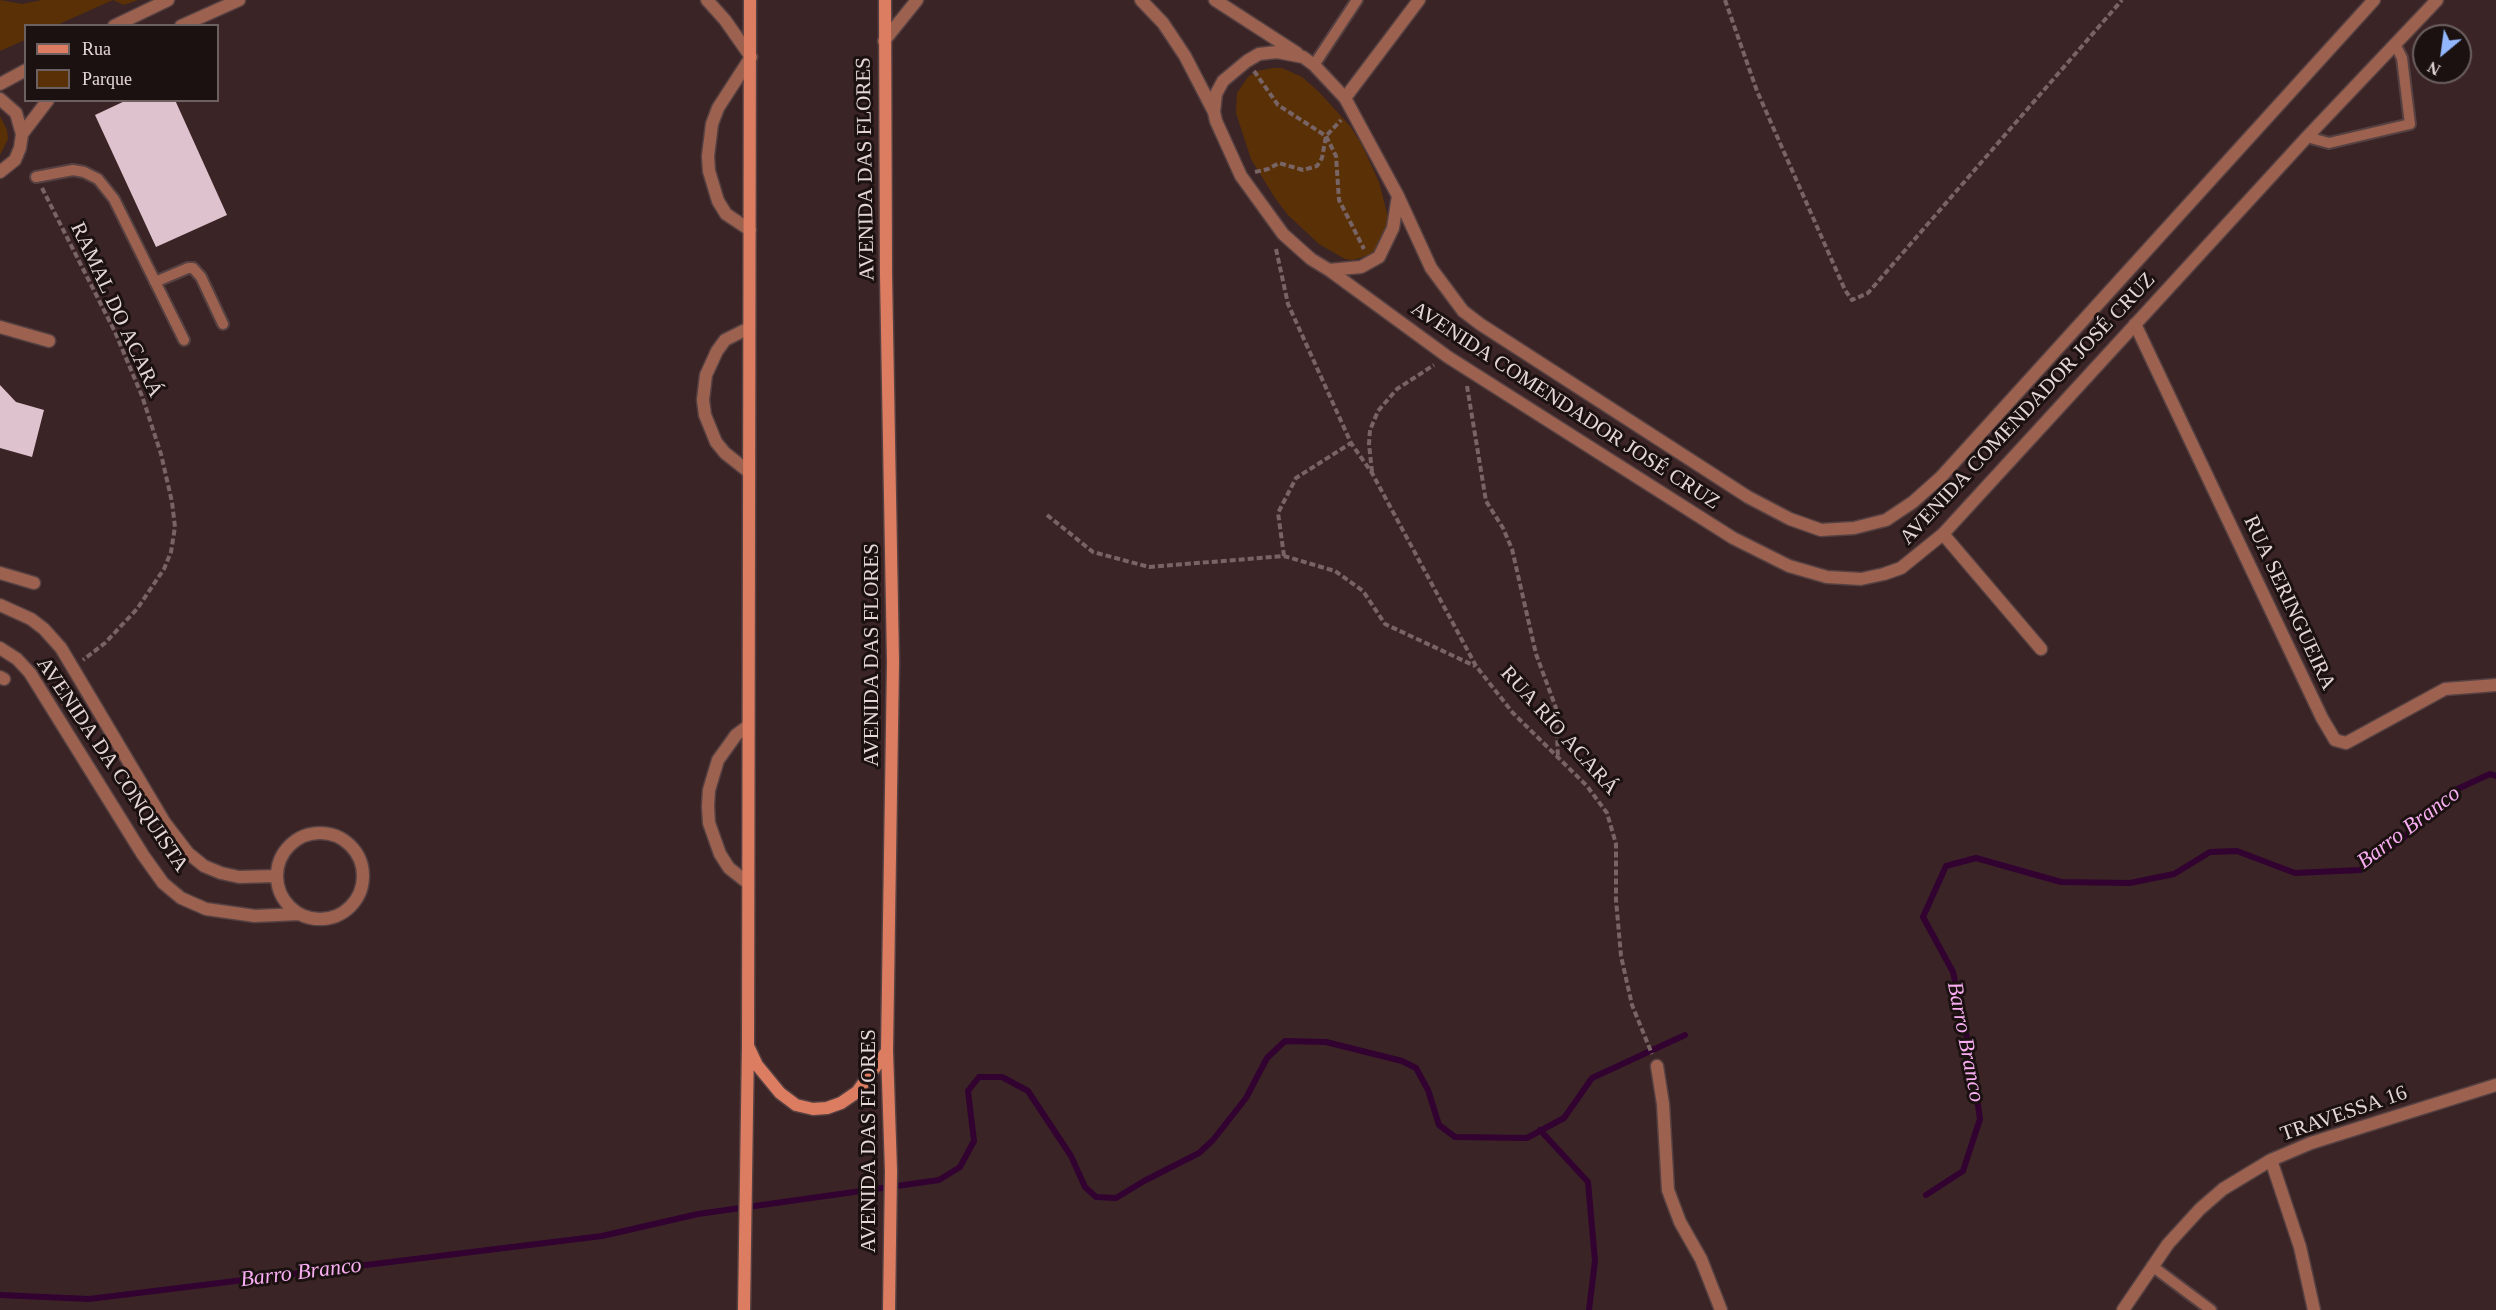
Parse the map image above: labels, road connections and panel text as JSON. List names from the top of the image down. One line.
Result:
{"streets":{"main road":["AVENIDA DAS FLORES"],"street":["AVENIDA COMENDADOR JOSÉ CRUZ","RUA SERINGUEIRA","AVENIDA DA CONQUISTA","TRAVESSA 16"],"path":["RAMAL DO ACARÁ","RUA RÍO ACARÁ"]},"crossings":[["RAMAL DO ACARÁ","AVENIDA DA CONQUISTA"],["AVENIDA COMENDADOR JOSÉ CRUZ","RUA SERINGUEIRA"],["AVENIDA COMENDADOR JOSÉ CRUZ","RUA RÍO ACARÁ"]],"water":["Barro Branco"],"legend":["Rua","Parque"],"north":"bottom left"}
